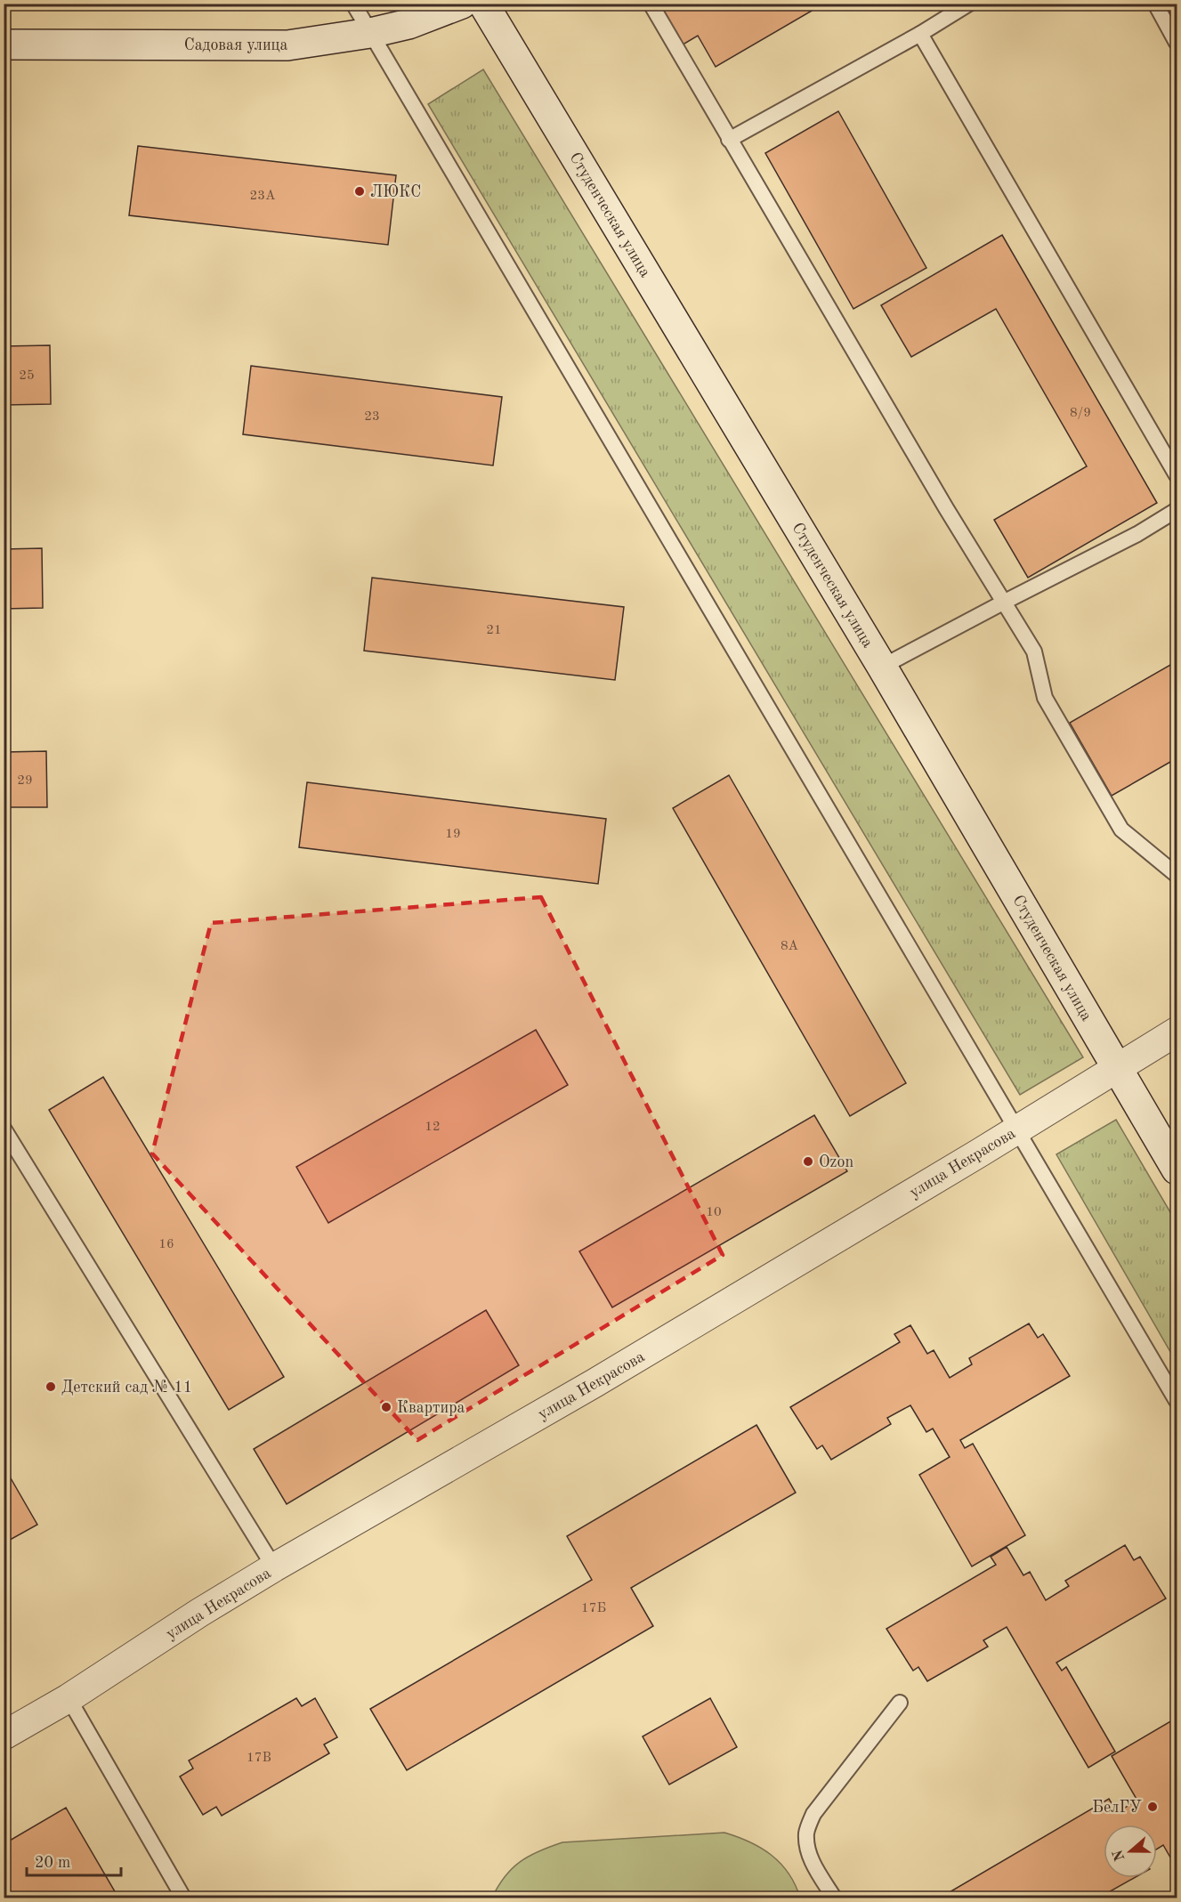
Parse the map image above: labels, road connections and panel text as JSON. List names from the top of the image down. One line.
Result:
{"streets":{"main road":["Садовая улица","Студенческая улица"],"street":["улица Некрасова"]},"crossings":[["Студенческая улица","улица Некрасова"]],"places":["ЛЮКС","Ozon","Детский сад № 11","Квартира","БелГУ"],"house_numbers":["23А","25","8/9","23","21","29","19","8А","12","10","16","17Б","17В"],"scale_bar":"20 m","north":"left"}
